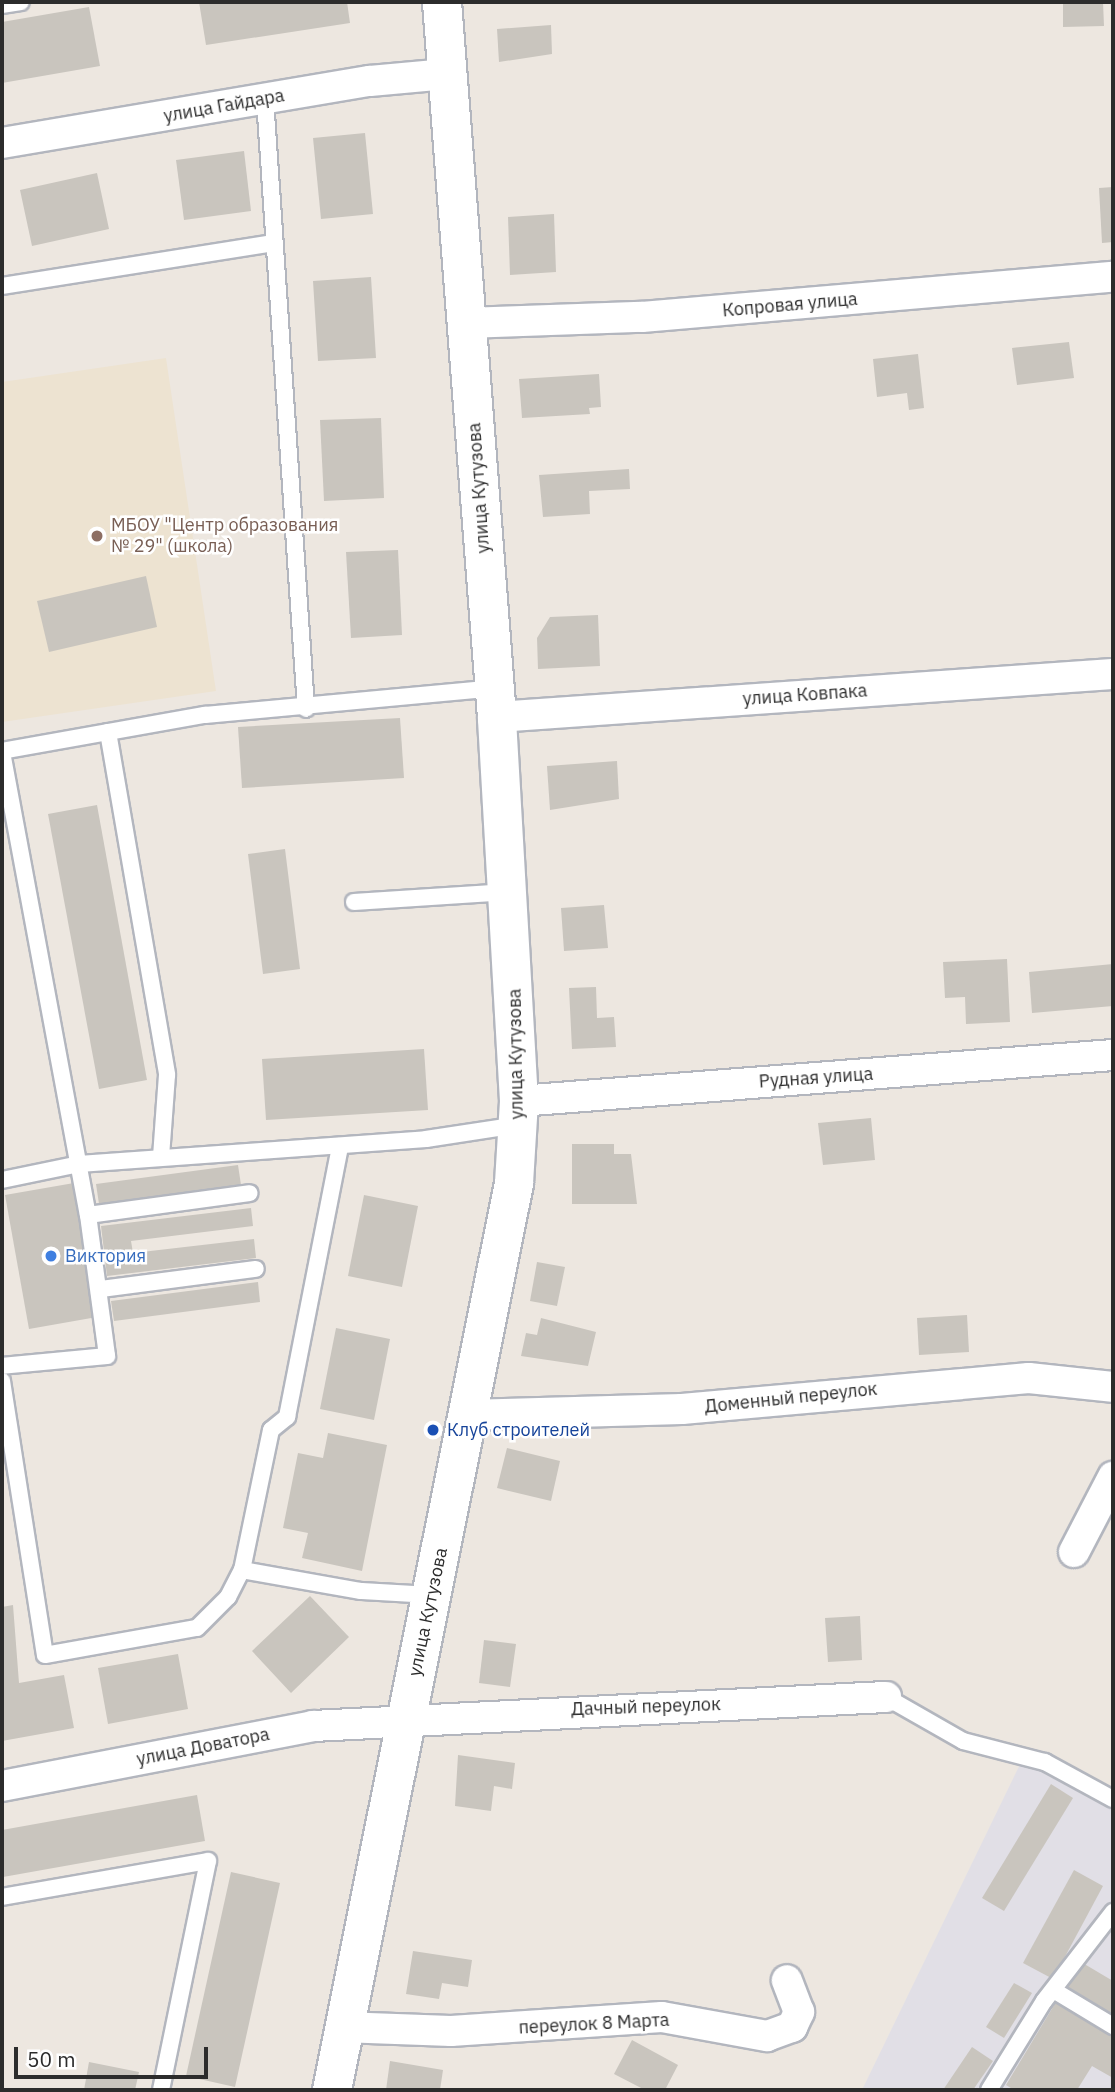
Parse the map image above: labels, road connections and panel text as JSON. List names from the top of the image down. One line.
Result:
{"streets":{"main road":["улица Кутузова"],"street":["улица Гайдара","Копровая улица","улица Ковпака","Рудная улица","Доменный переулок","Дачный переулок","улица Доватора","переулок 8 Марта"]},"crossings":[["улица Гайдара","улица Кутузова"],["Копровая улица","улица Кутузова"],["улица Кутузова","улица Ковпака"],["улица Кутузова","Рудная улица"],["улица Кутузова","Доменный переулок"],["улица Кутузова","Дачный переулок"],["улица Кутузова","улица Доватора"],["улица Кутузова","переулок 8 Марта"],["Дачный переулок","улица Доватора"]],"places":["МБОУ \"Центр образования № 29\" (школа)","Виктория","Клуб строителей"],"scale_bar":"50 m"}
